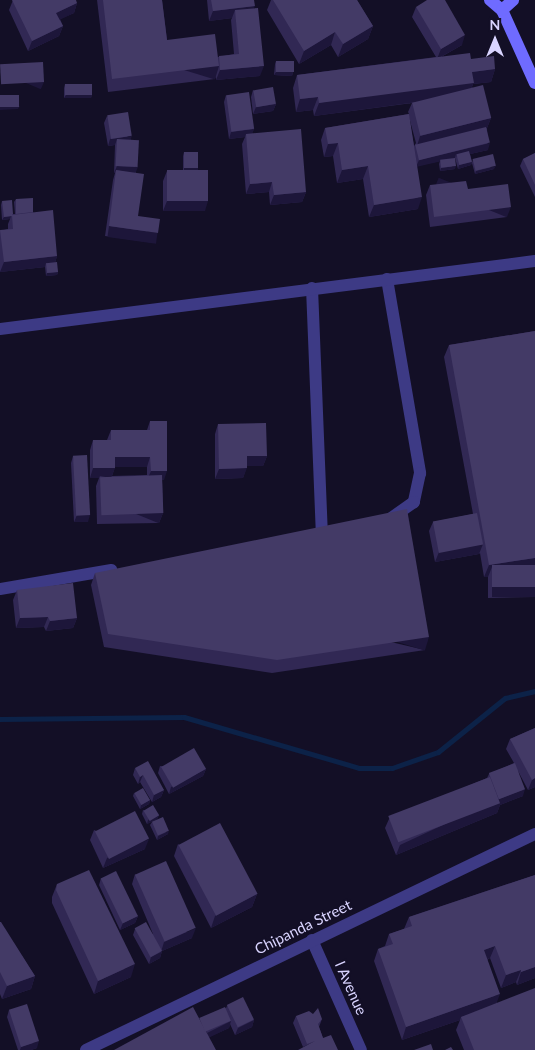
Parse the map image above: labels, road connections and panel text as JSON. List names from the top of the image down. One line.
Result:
{"streets":{"street":["Chipanda Street","I Avenue"]},"crossings":[["Chipanda Street","I Avenue"]],"north":"top"}
